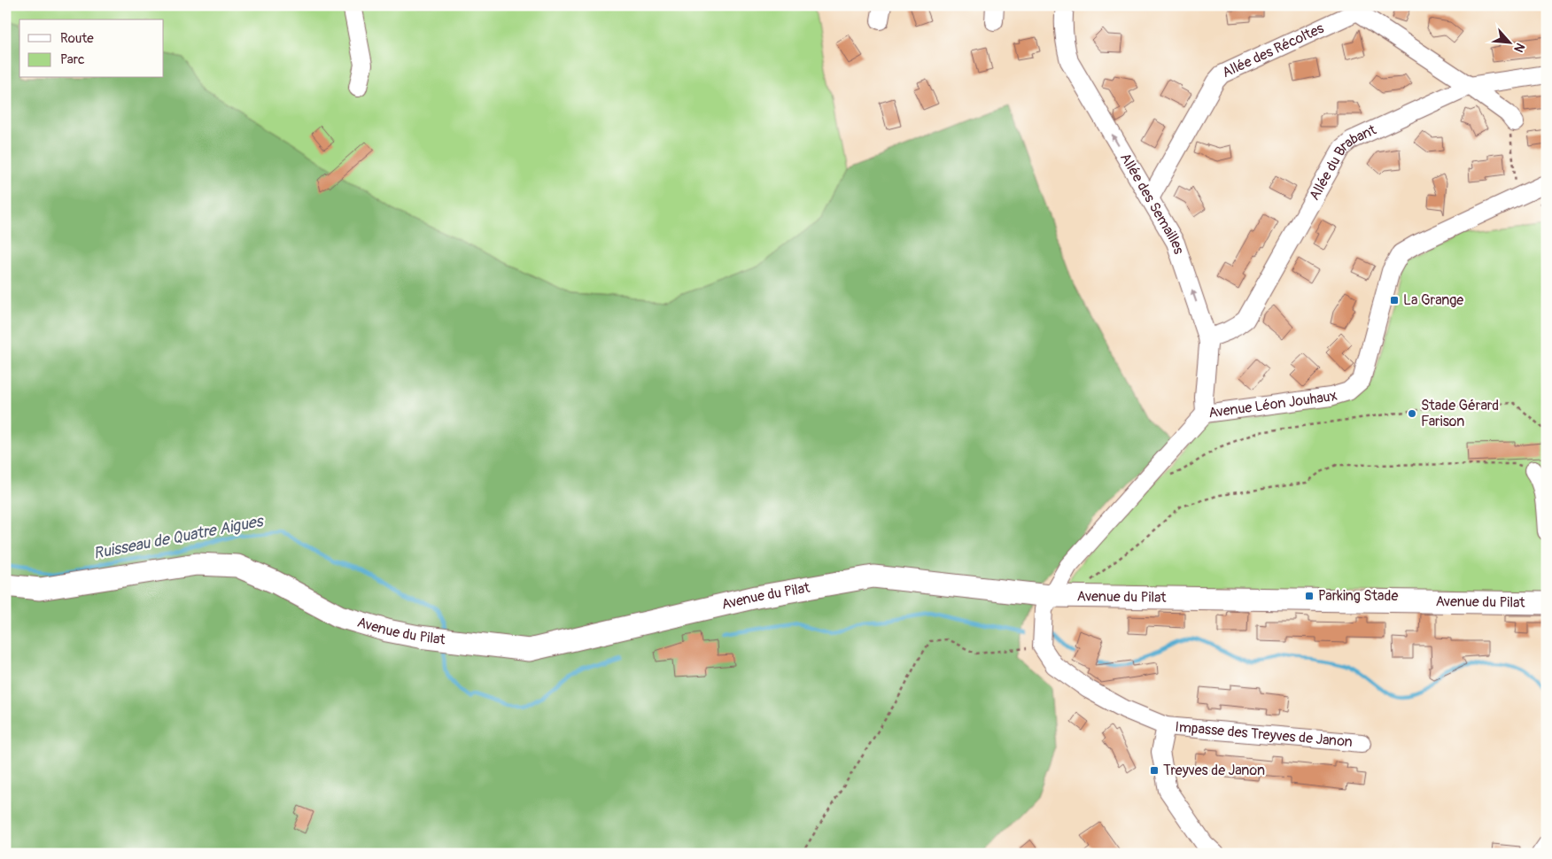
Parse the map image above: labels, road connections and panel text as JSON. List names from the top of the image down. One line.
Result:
{"streets":{"main road":["Avenue du Pilat"],"street":["Allée des Récoltes","Allée du Brabant","Allée des Semailles","Avenue Léon Jouhaux","Impasse des Treyves de Janon"]},"crossings":[["Allée des Récoltes","Allée du Brabant"],["Allée des Récoltes","Allée des Semailles"],["Allée du Brabant","Allée des Semailles"],["Allée des Semailles","Avenue Léon Jouhaux"],["Avenue Léon Jouhaux","Avenue du Pilat"],["Avenue Léon Jouhaux","Impasse des Treyves de Janon"]],"one_way":["Allée des Semailles"],"water":["Ruisseau de Quatre Aigues"],"places":{"transit":["La Grange","Parking Stade","Treyves de Janon"],"other":["Stade Gérard Farison"]},"legend":["Route","Parc"],"north":"bottom right"}
